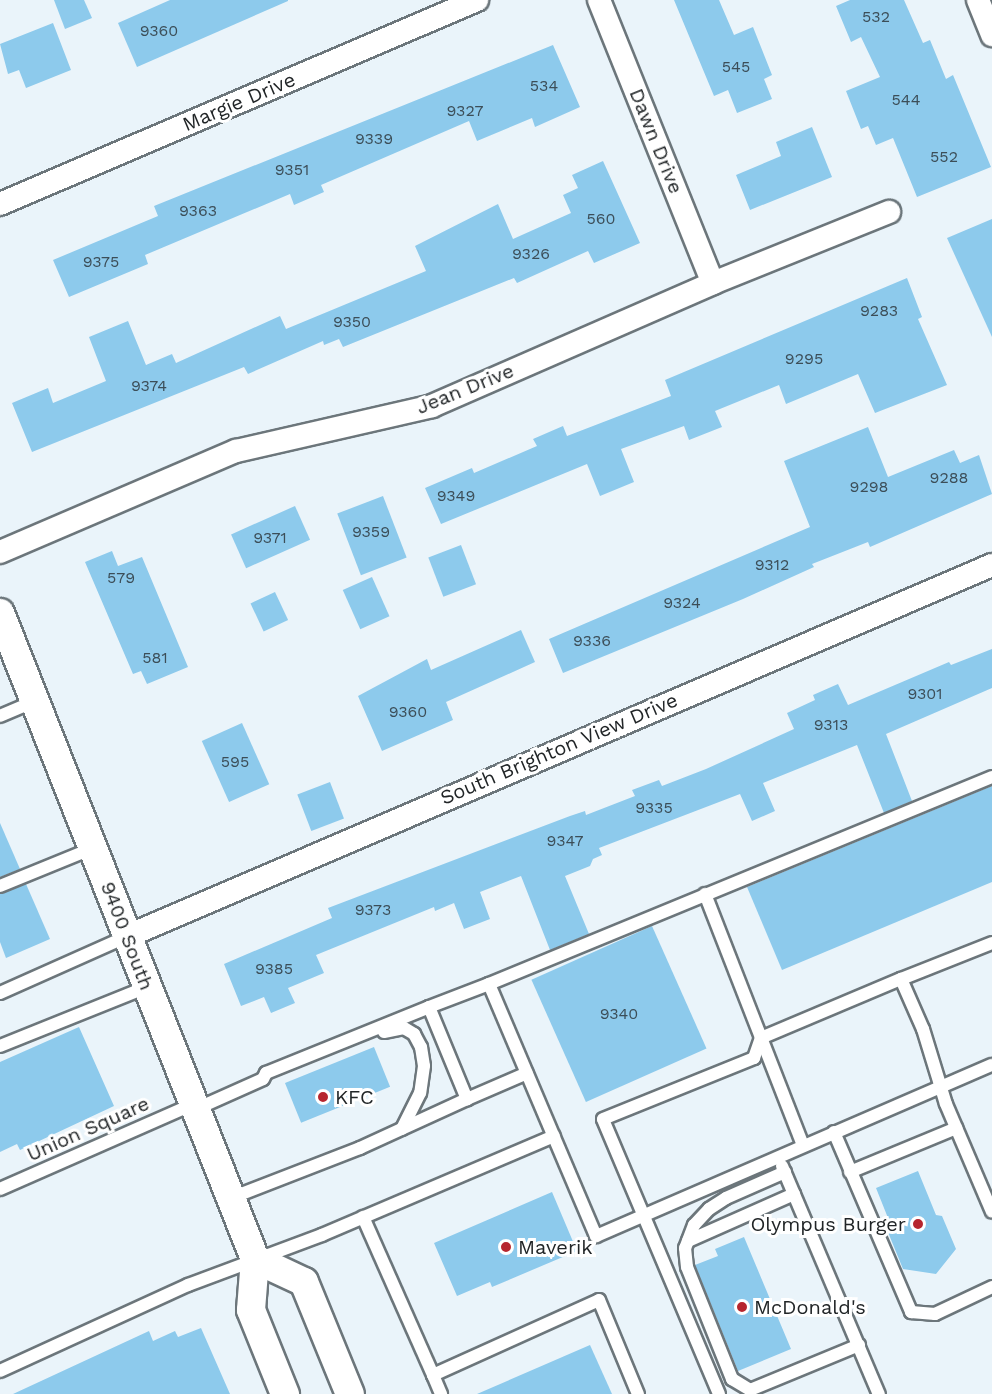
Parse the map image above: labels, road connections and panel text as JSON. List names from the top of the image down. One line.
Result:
{"streets":{"street":["Margie Drive","Dawn Drive","Jean Drive","South Brighton View Drive","9400 South"],"lane":["Union Square"]},"crossings":[["Dawn Drive","Jean Drive"],["South Brighton View Drive","9400 South"],["9400 South","Union Square"]],"places":["KFC","Olympus Burger","Maverik","McDonald's"],"house_numbers":["532","9360","545","534","544","9327","9339","552","9351","9363","560","9326","9375","9283","9350","9295","9374","9288","9298","9349","9359","9371","9312","579","9324","9336","581","9301","9360","9313","595","9335","9347","9373","9385","9340"]}
